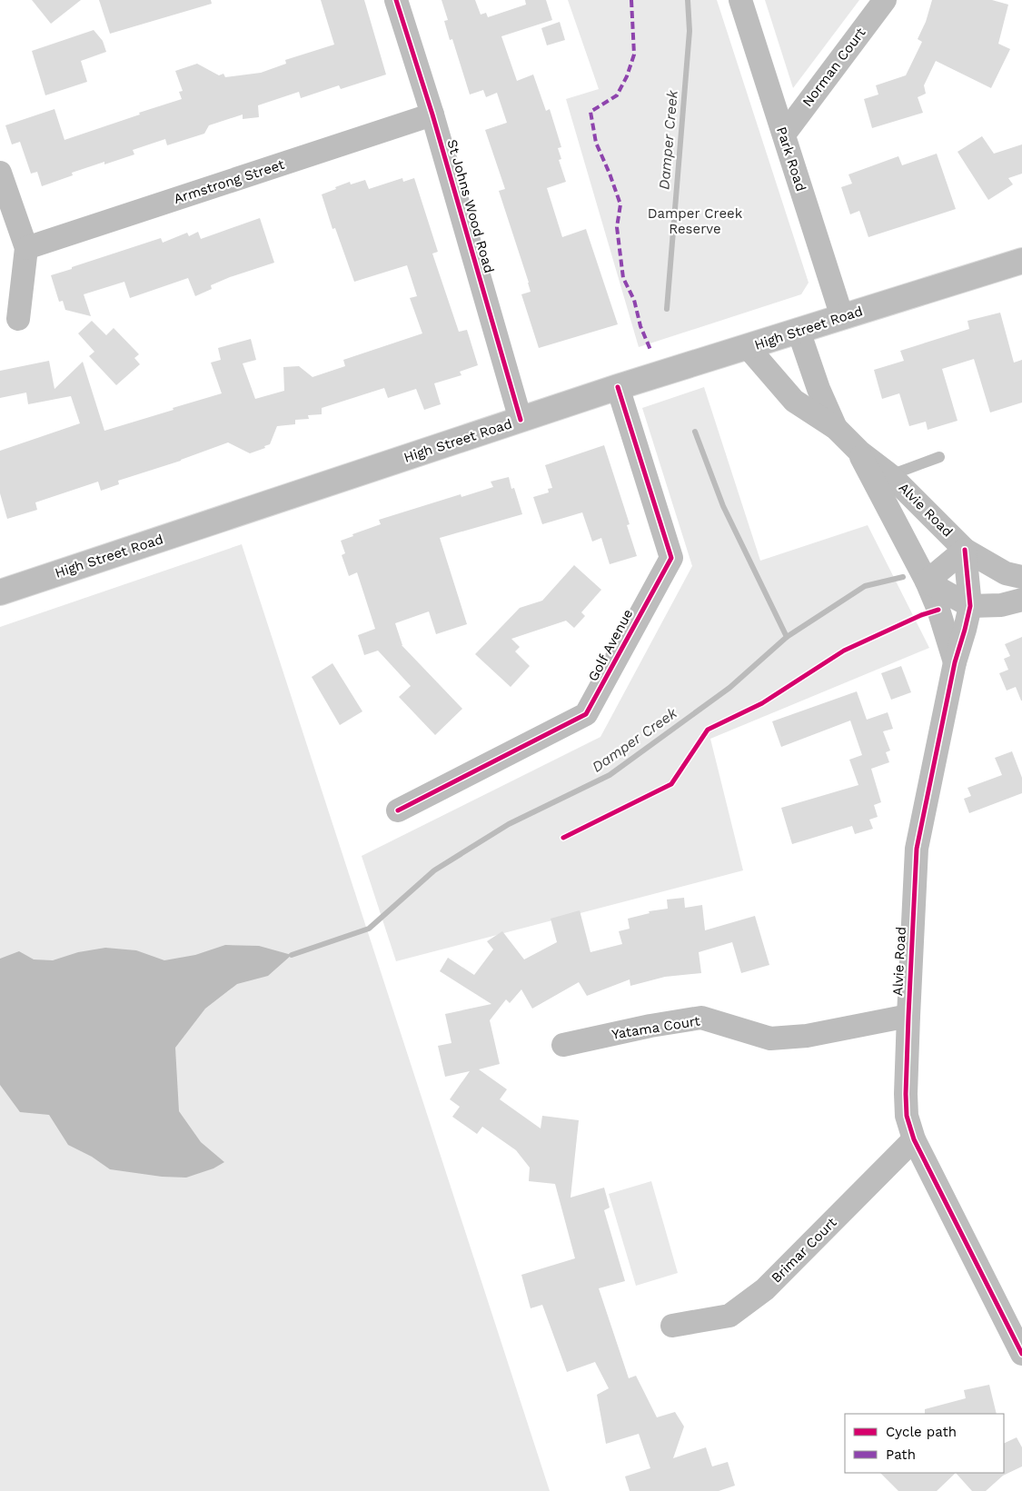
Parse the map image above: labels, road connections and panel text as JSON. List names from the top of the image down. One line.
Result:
{"streets":{"main road":["High Street Road"],"street":["Norman Court","Park Road","Armstrong Street","St Johns Wood Road","Alvie Road","Golf Avenue","Yatama Court","Brimar Court"]},"crossings":[["Norman Court","Park Road"],["Park Road","High Street Road"],["Armstrong Street","St Johns Wood Road"],["St Johns Wood Road","High Street Road"],["High Street Road","Alvie Road"],["High Street Road","Golf Avenue"],["Alvie Road","Yatama Court"],["Alvie Road","Brimar Court"]],"water":["Damper Creek"],"parks":["Damper Creek Reserve"],"legend":["Cycle path","Path"]}
